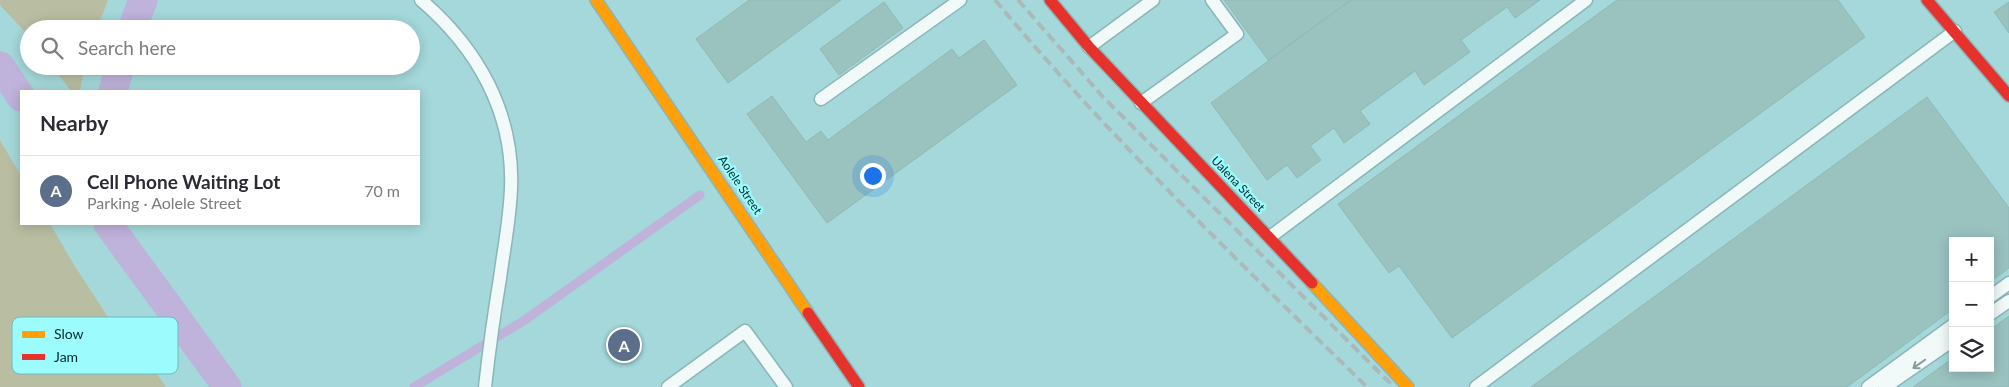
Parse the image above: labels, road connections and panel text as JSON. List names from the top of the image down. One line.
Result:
{"streets":{"street":["Ualena Street","Aolele Street"]},"legend":["Slow","Jam"],"page":{"search":"Search here","heading":"Nearby","list":[{"mark":"A","name":"Cell Phone Waiting Lot","note":"Parking · Aolele Street","value":"70 m"}],"map_buttons":["+","−"],"pins":"A"}}
